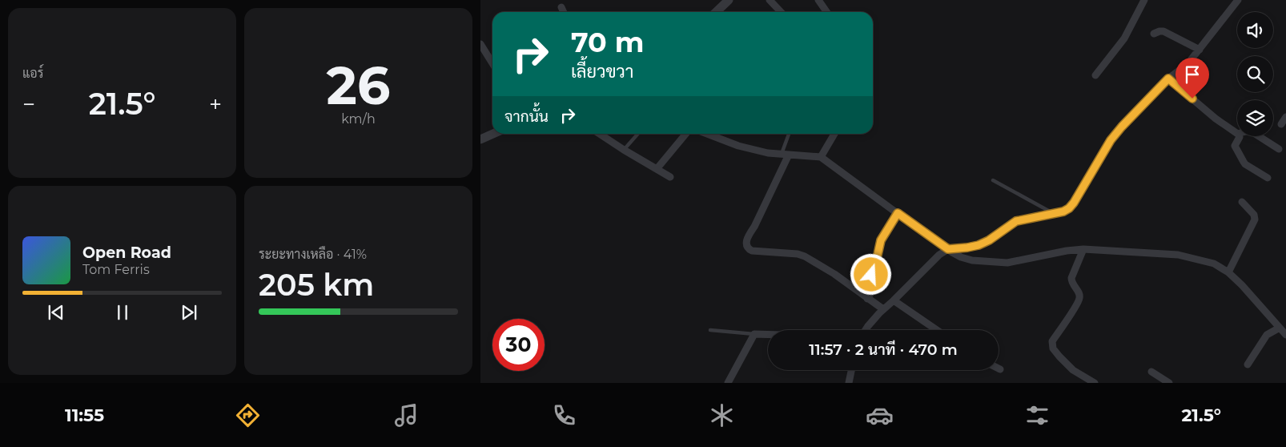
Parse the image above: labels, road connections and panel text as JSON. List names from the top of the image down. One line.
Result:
{"page":{"tile":["แอร์",["26","km/h"],["ระยะทางเหลือ · 41%","205 km"]],"turn":["70 m","เลี้ยวขวา"],"heat":["−","21.5°","+"],"then":"จากนั้น","song":["Open Road","Tom Ferris"],"limit":"30","trip":"11:57 · 2 นาที · 470 m","tabs":["11:55","21.5°"]}}
